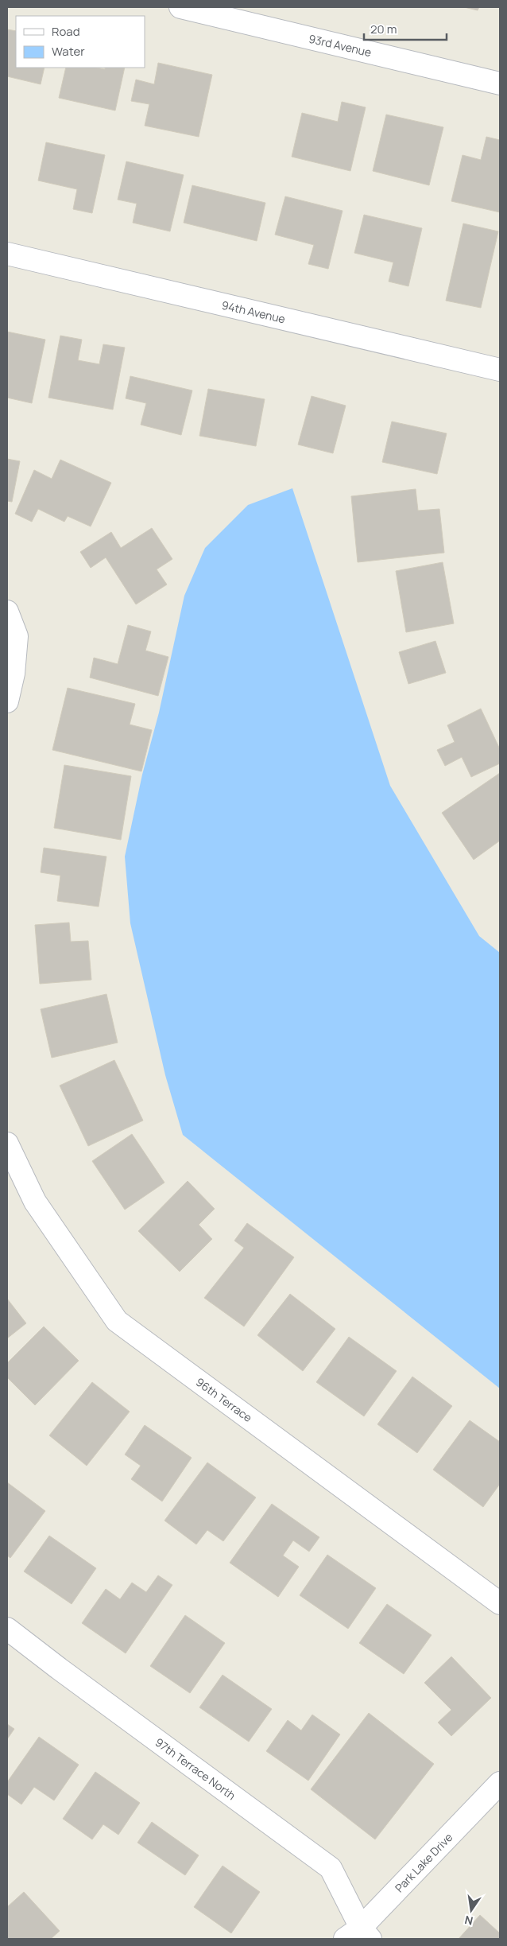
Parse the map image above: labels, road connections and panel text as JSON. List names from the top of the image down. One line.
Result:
{"streets":{"street":["93rd Avenue","94th Avenue","96th Terrace","97th Terrace North","Park Lake Drive"]},"crossings":[["97th Terrace North","Park Lake Drive"]],"legend":["Road","Water"],"scale_bar":"20 m","north":"bottom"}
